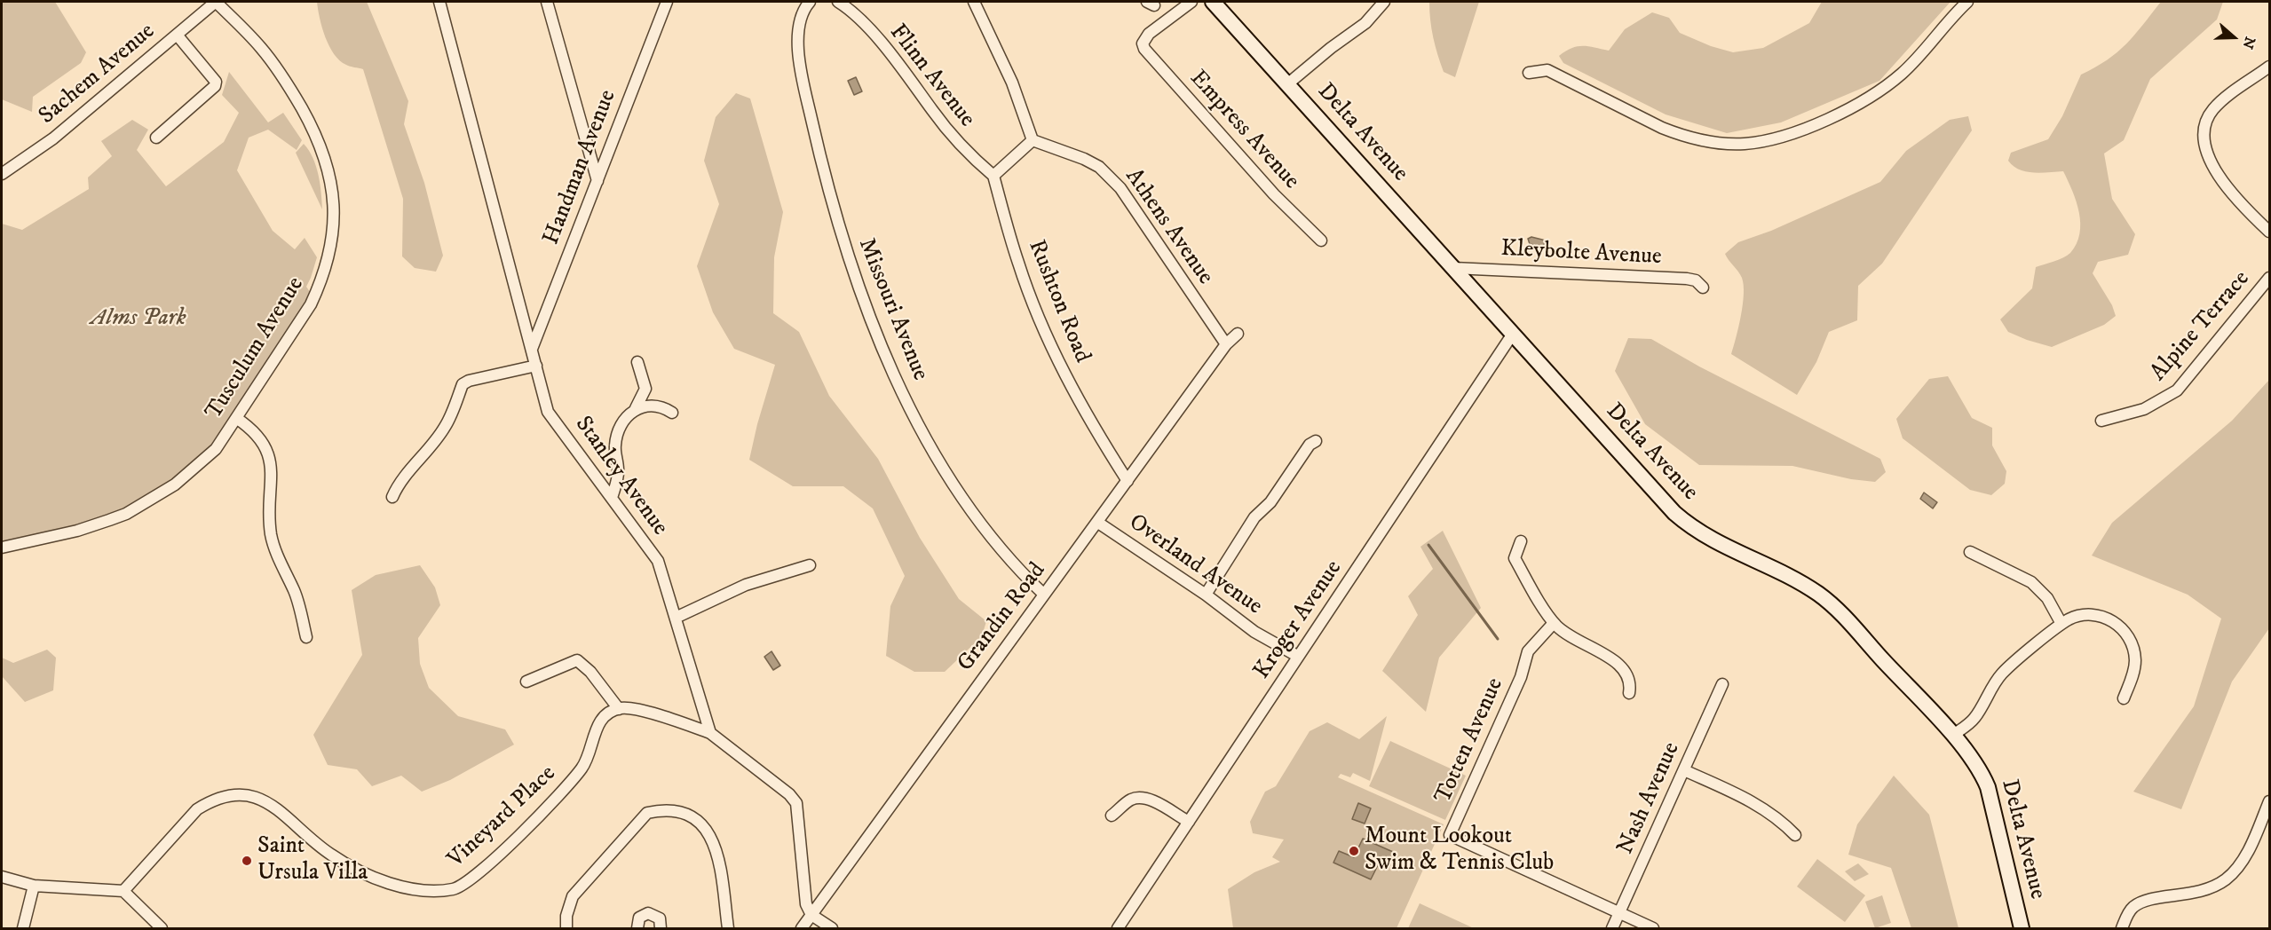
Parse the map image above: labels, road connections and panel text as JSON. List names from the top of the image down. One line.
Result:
{"streets":{"main road":["Delta Avenue"],"street":["Sachem Avenue","Flinn Avenue","Empress Avenue","Handman Avenue","Athens Avenue","Kleybolte Avenue","Rushton Road","Missouri Avenue","Alpine Terrace","Tusculum Avenue","Stanley Avenue","Overland Avenue","Grandin Road","Kroger Avenue","Totten Avenue","Nash Avenue","Vineyard Place"]},"crossings":[["Sachem Avenue","Tusculum Avenue"],["Flinn Avenue","Rushton Road"],["Delta Avenue","Kleybolte Avenue"],["Delta Avenue","Kroger Avenue"],["Handman Avenue","Stanley Avenue"],["Athens Avenue","Grandin Road"],["Rushton Road","Grandin Road"],["Missouri Avenue","Grandin Road"],["Overland Avenue","Grandin Road"],["Overland Avenue","Kroger Avenue"],["Totten Avenue","Nash Avenue"]],"parks":["Alms Park"],"places":["Mount Lookout Swim & Tennis Club","Saint Ursula Villa"],"north":"right"}
